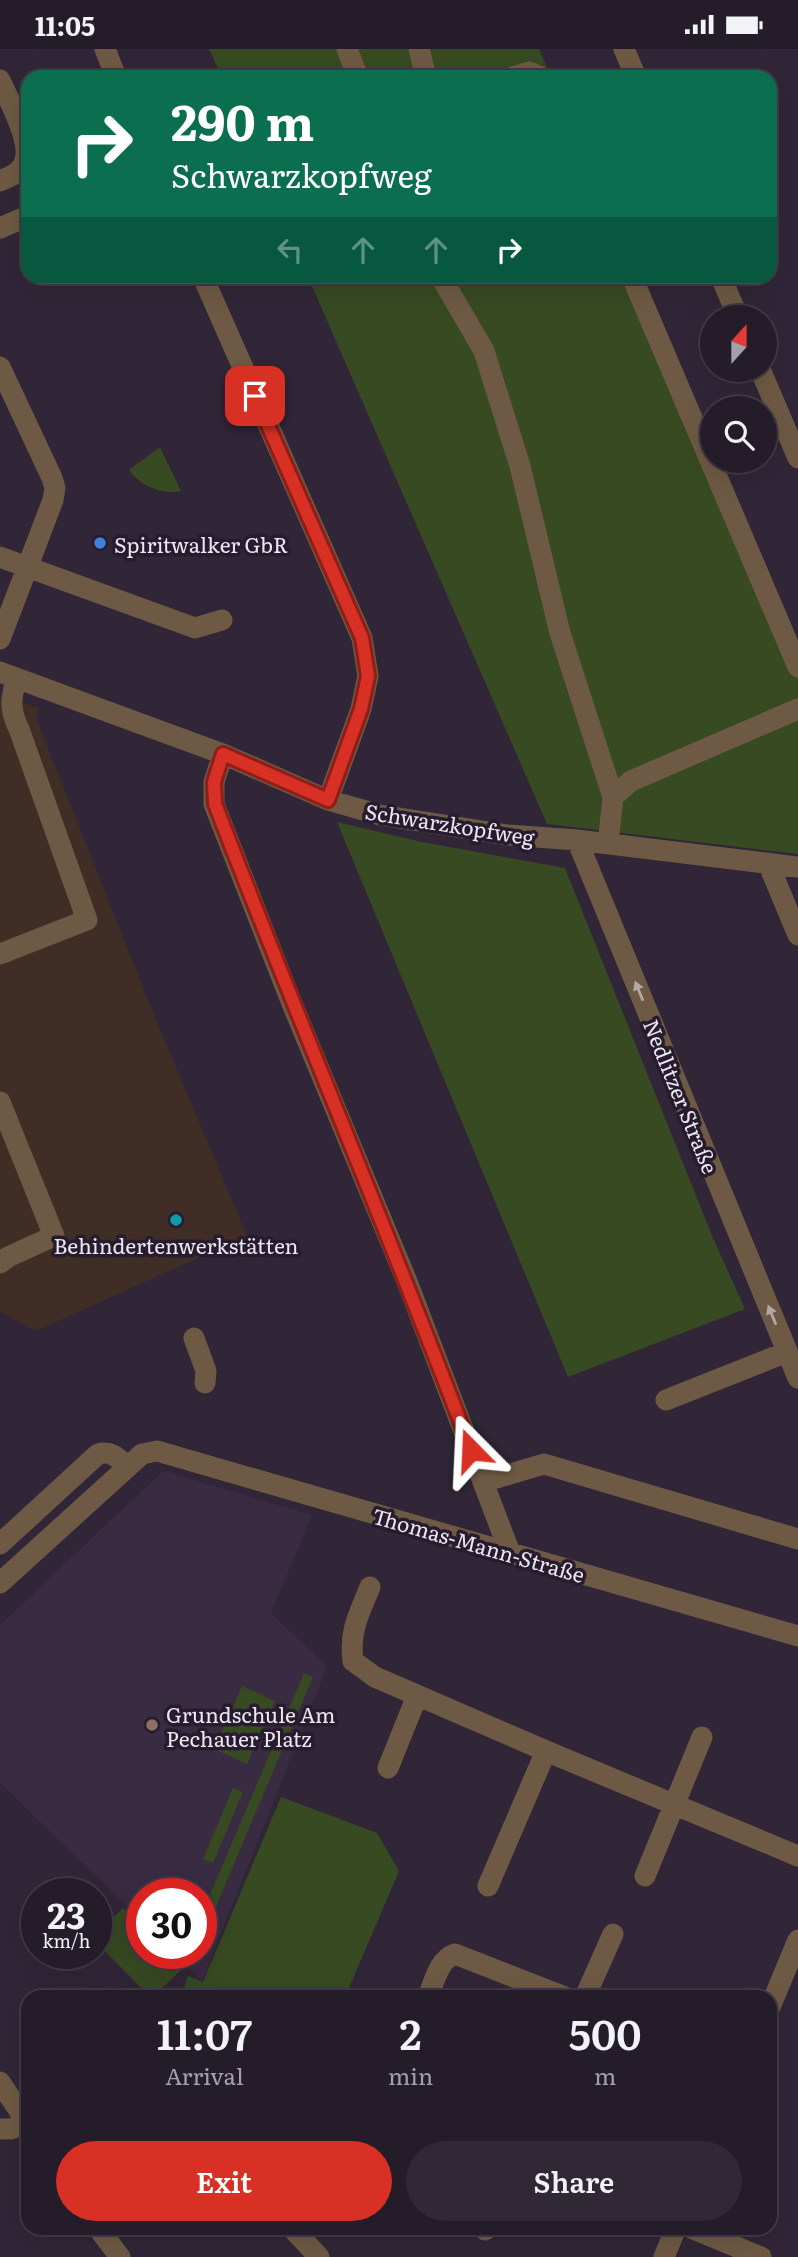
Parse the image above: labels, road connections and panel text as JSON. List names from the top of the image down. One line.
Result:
{"streets":{"street":["Schwarzkopfweg","Nedlitzer Straße","Thomas-Mann-Straße"]},"crossings":[["Schwarzkopfweg","Nedlitzer Straße"]],"one_way":["Nedlitzer Straße"],"places":["Spiritwalker GbR","Behindertenwerkstätten","Grundschule Am Pechauer Platz"],"north":"top","page":{"status":"11:05","turn":["290 m","Schwarzkopfweg"],"speed":"23 km/h","limit":"30","eta":["11:07","Arrival","2","min","500","m"],"buttons":["Exit","Share"]}}
